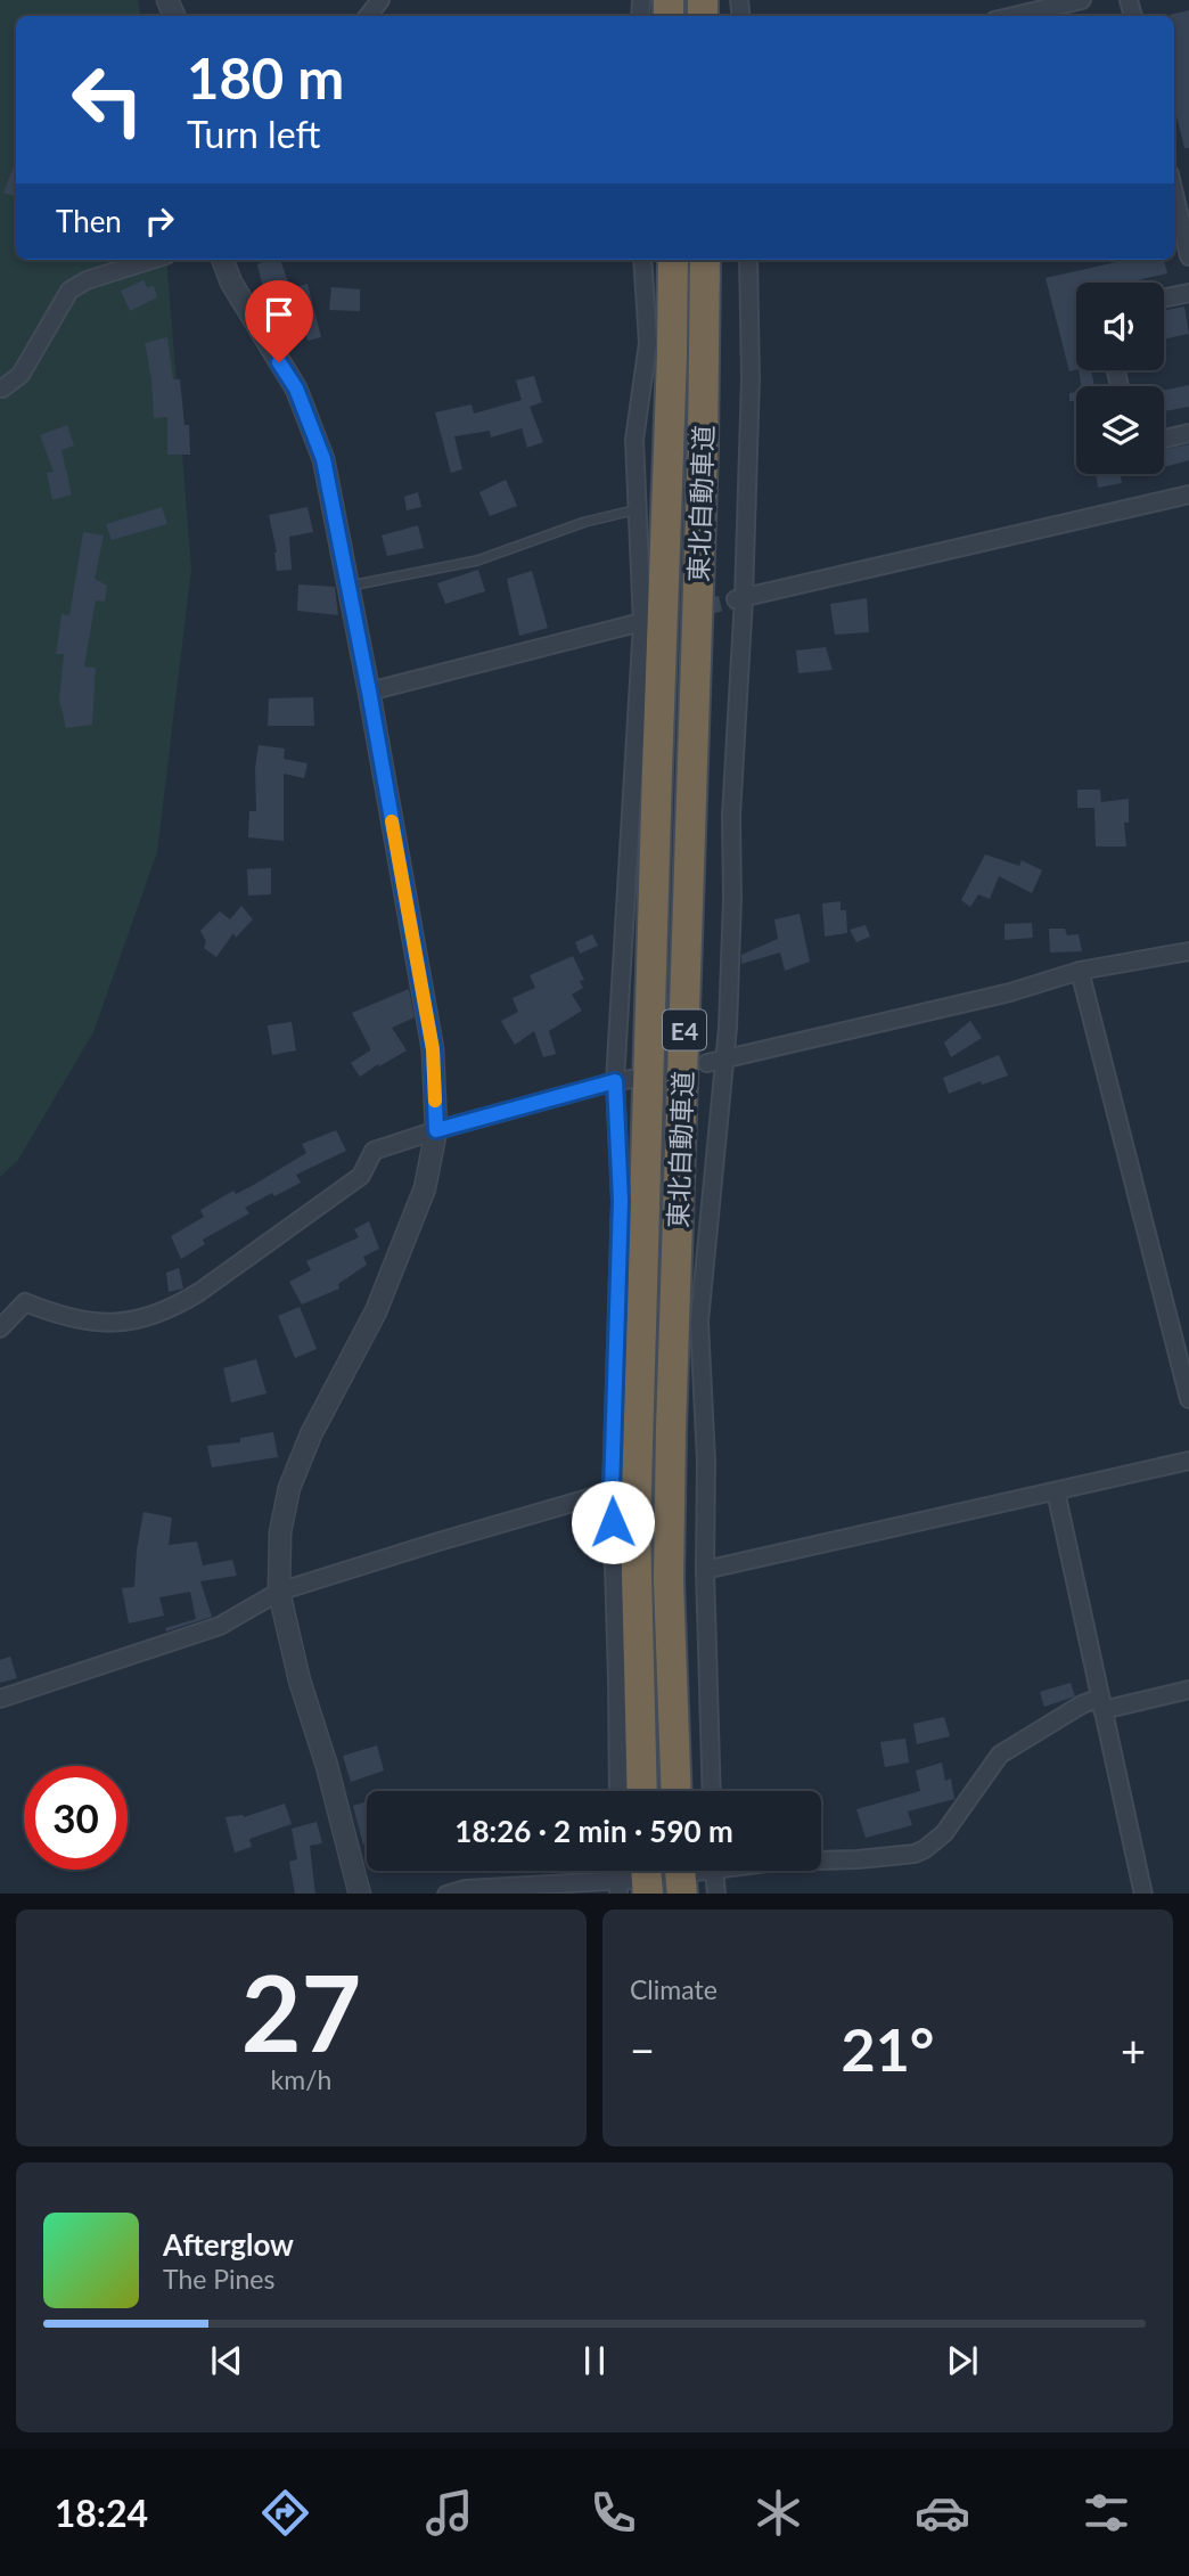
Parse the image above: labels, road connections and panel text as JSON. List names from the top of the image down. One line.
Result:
{"streets":{"highway":["東北自動車道","E4"]},"page":{"turn":["180 m","Turn left"],"then":"Then","limit":"30","trip":"18:26 · 2 min · 590 m","tile":[["27","km/h"],"Climate"],"heat":["−","21°","+"],"song":["Afterglow","The Pines"],"tabs":"18:24"}}
